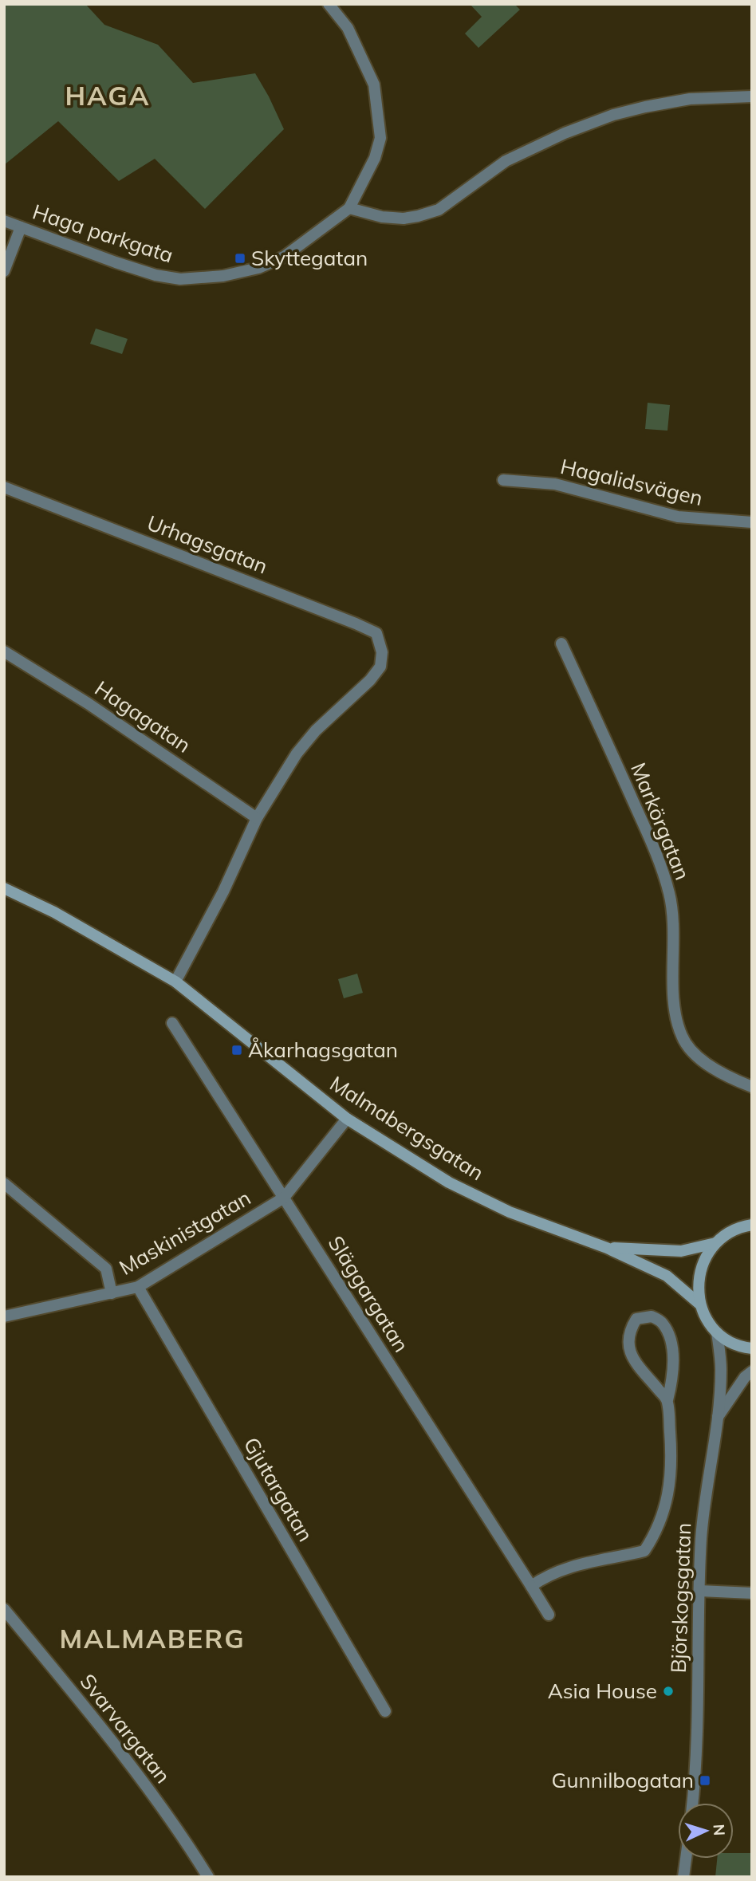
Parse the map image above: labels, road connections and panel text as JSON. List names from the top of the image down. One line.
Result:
{"streets":{"main road":["Malmabergsgatan"],"street":["Haga parkgata","Hagalidsvägen","Urhagsgatan","Hagagatan","Markörgatan","Maskinistgatan","Släggargatan","Gjutargatan","Björskogsgatan","Svarvargatan"]},"crossings":[["Urhagsgatan","Hagagatan"],["Malmabergsgatan","Maskinistgatan"],["Maskinistgatan","Släggargatan"],["Maskinistgatan","Gjutargatan"]],"districts":["HAGA","MALMABERG"],"places":{"transit":["Skyttegatan","Åkarhagsgatan","Gunnilbogatan"],"other":["Asia House"]},"north":"right"}
